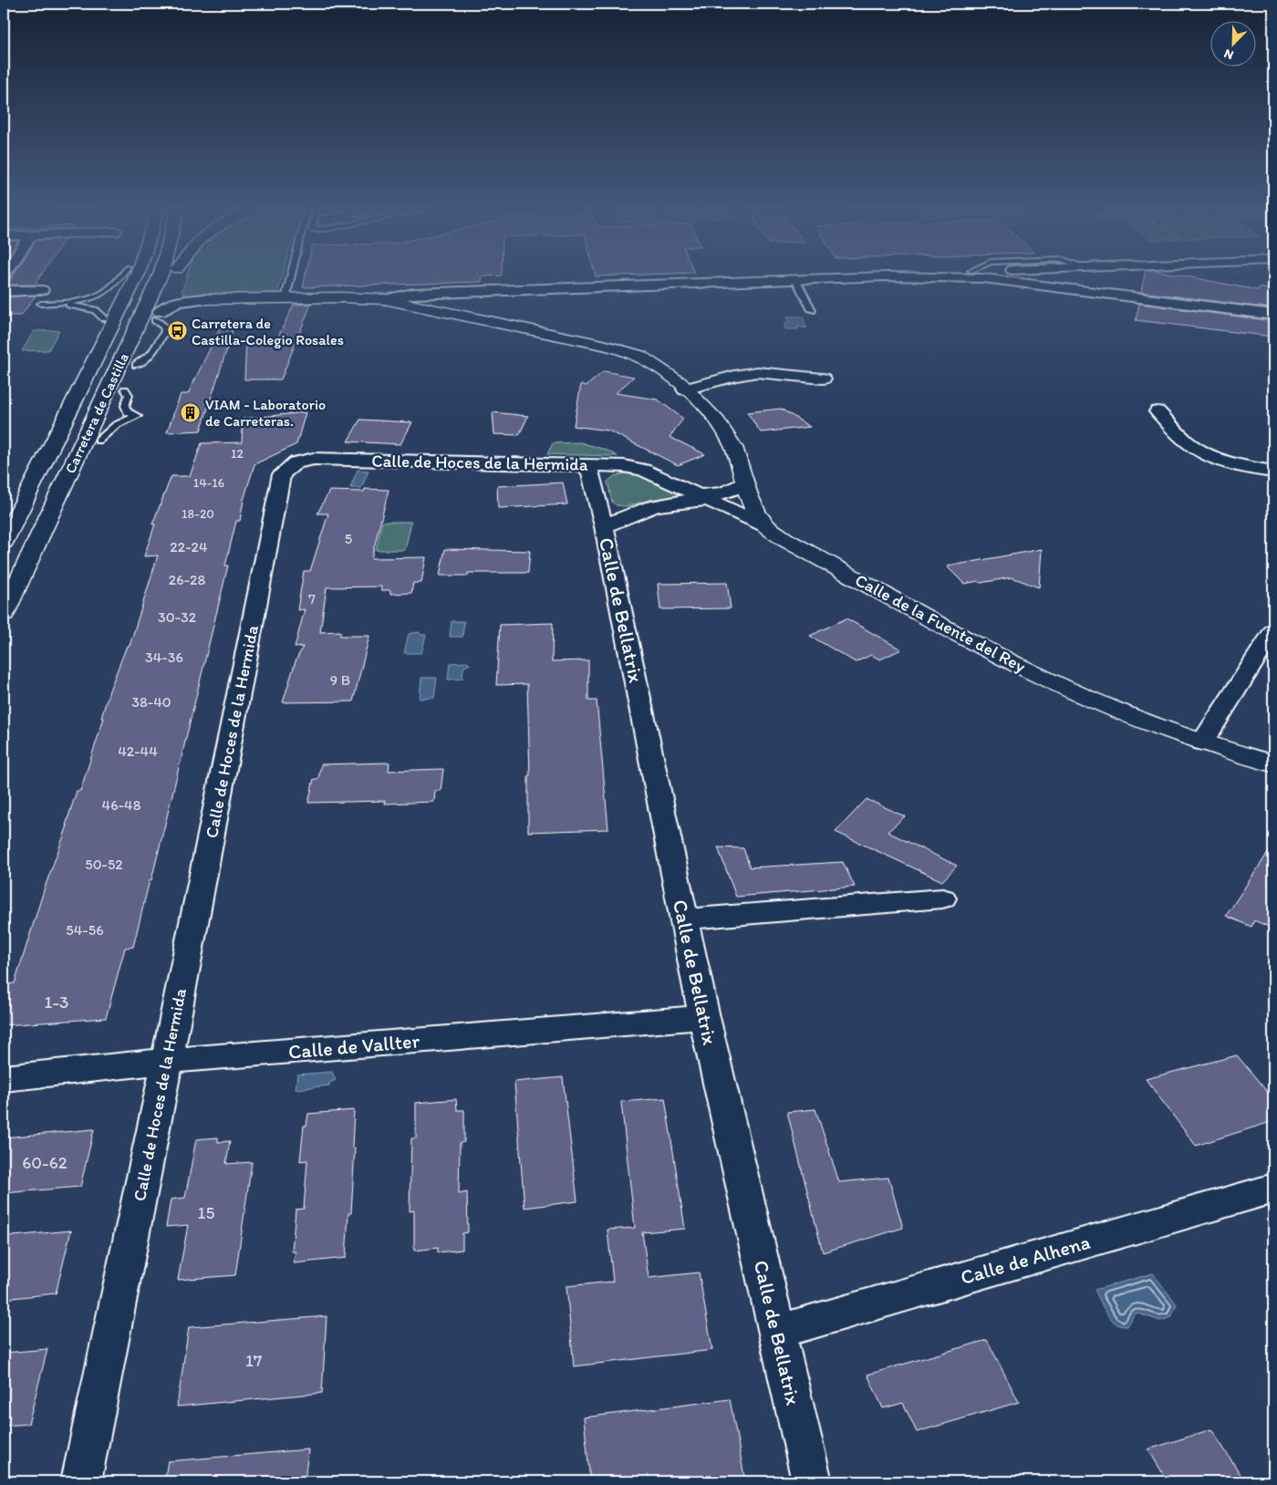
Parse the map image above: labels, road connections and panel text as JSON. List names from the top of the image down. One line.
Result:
{"streets":{"main road":["Carretera de Castilla","Calle de la Fuente del Rey"],"street":["Calle de Hoces de la Hermida","Calle de Bellatrix","Calle de Vallter","Calle de Alhena"]},"crossings":[["Calle de Hoces de la Hermida","Calle de Bellatrix"],["Calle de Hoces de la Hermida","Calle de la Fuente del Rey"],["Calle de Hoces de la Hermida","Calle de Vallter"],["Calle de Bellatrix","Calle de Vallter"],["Calle de Bellatrix","Calle de Alhena"]],"places":{"bus stop":["Carretera de Castilla-Colegio Rosales"],"building":["VIAM - Laboratorio de Carreteras."]},"house_numbers":["12","14-16","18-20","5","22-24","26-28","7","30-32","34-36","9 B","38-40","42-44","46-48","50-52","54-56","1-3","60-62","15","17"],"north":"bottom left"}
